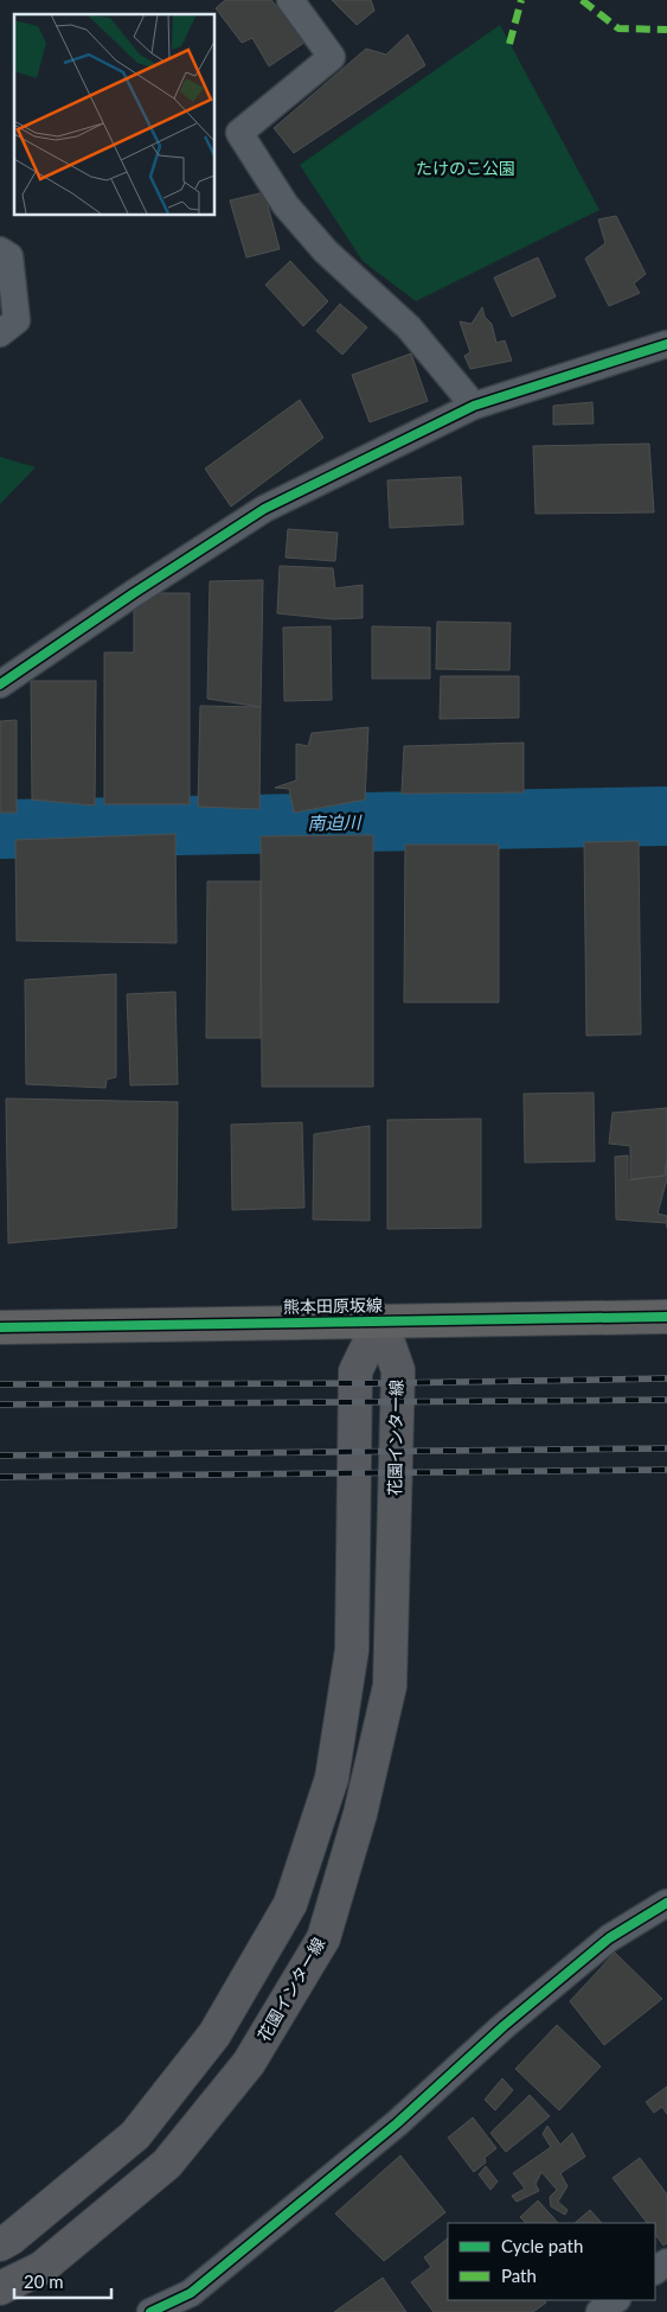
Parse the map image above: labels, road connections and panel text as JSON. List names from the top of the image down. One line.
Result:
{"streets":{"main road":["熊本田原坂線","花園インター線"]},"crossings":[["熊本田原坂線","花園インター線"]],"water":["南迫川"],"parks":["たけのこ公園"],"legend":["Cycle path","Path"],"scale_bar":"20 m"}
